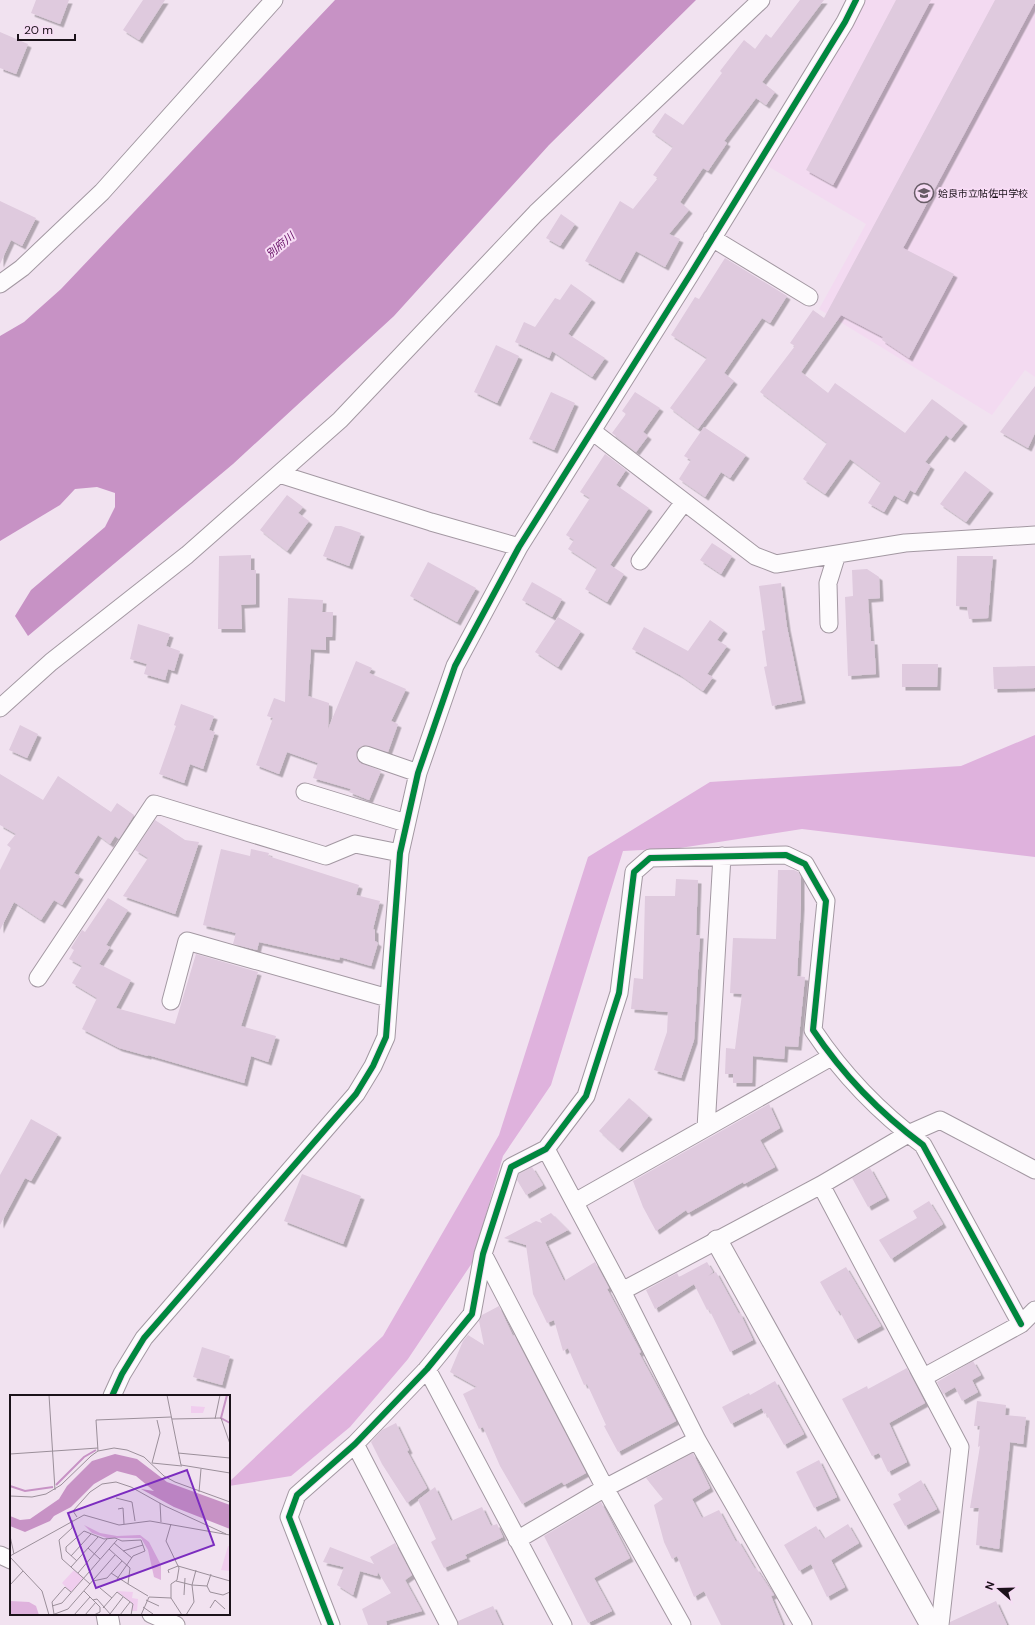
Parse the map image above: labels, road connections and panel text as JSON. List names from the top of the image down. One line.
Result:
{"water":["別府川"],"places":{"school or university":["姶良市立帖佐中学校"]},"scale_bar":"20 m","north":"left"}
